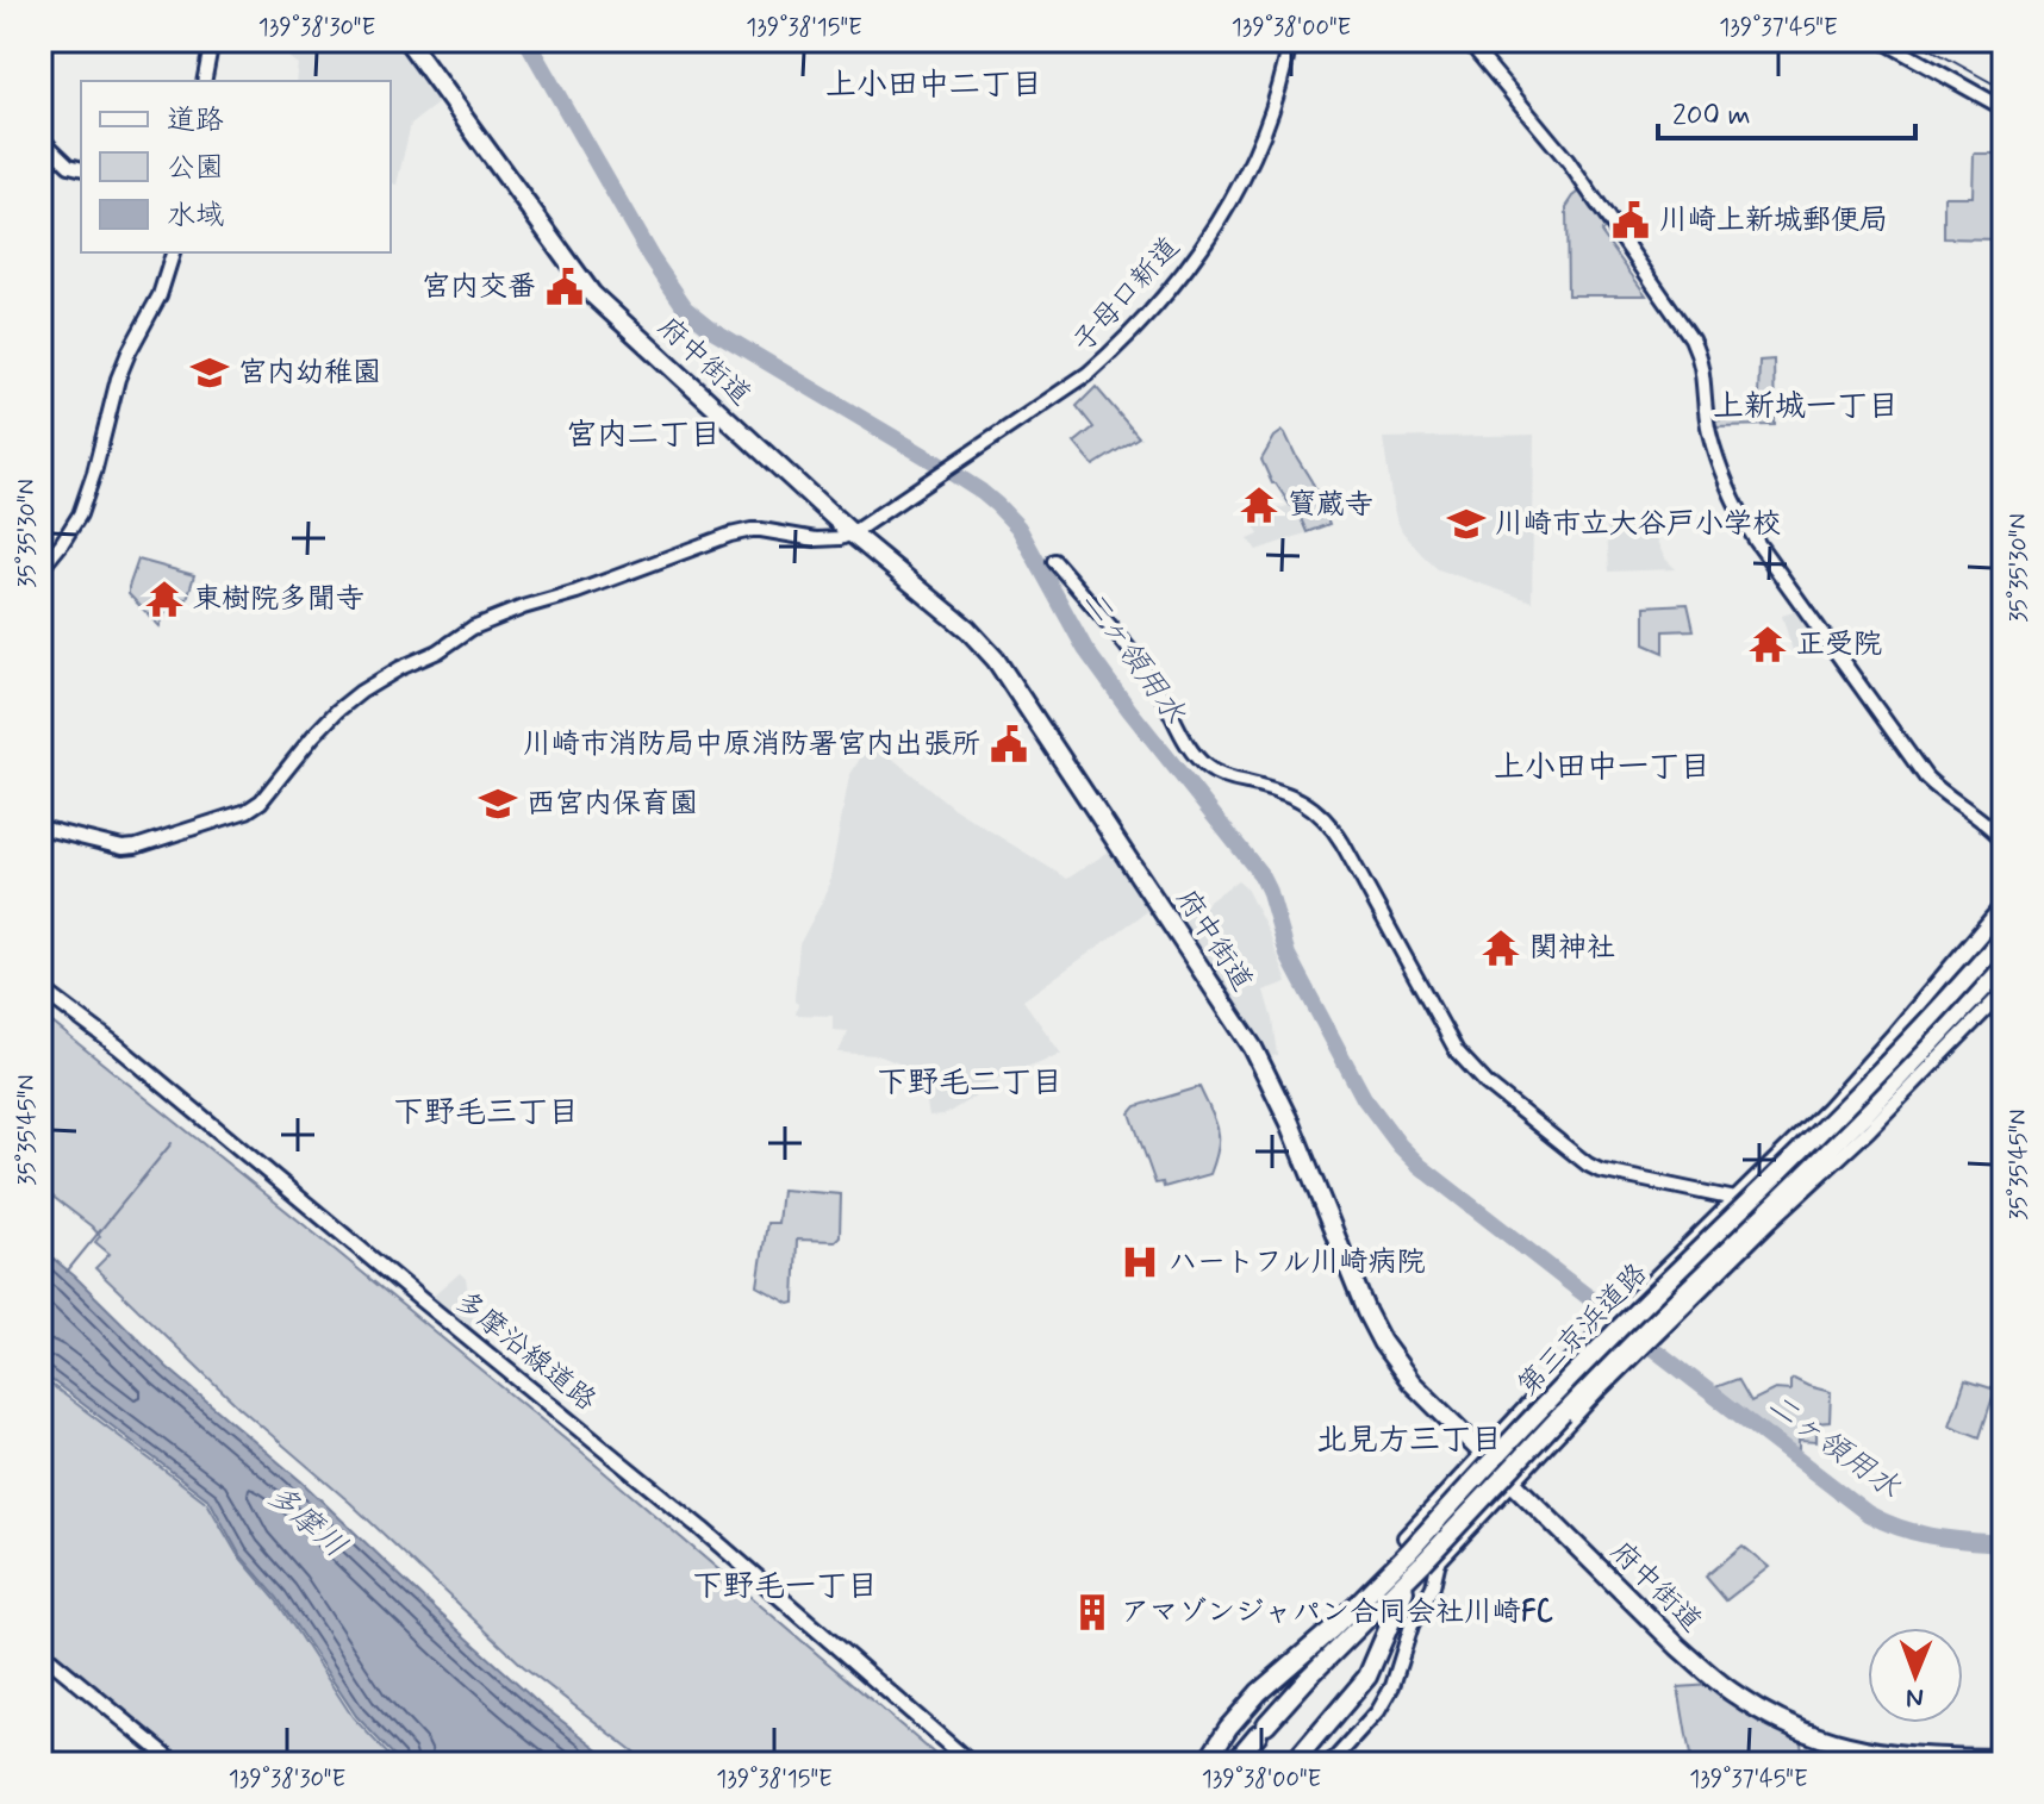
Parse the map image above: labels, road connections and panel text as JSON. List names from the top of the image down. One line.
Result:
{"streets":{"highway":["府中街道","第三京浜道路"],"main road":["多摩沿線道路"],"street":["子母口新道"]},"crossings":[["子母口新道","府中街道"]],"districts":["上小田中二丁目","上新城一丁目","宮内二丁目","上小田中一丁目","下野毛二丁目","下野毛三丁目","北見方三丁目","下野毛一丁目"],"water":["二ヶ領用水","多摩川"],"places":{"public building":["川崎上新城郵便局","宮内交番","川崎市消防局中原消防署宮内出張所"],"school or university":["宮内幼稚園","川崎市立大谷戸小学校","西宮内保育園"],"temple":["寳蔵寺","東樹院多聞寺","正受院","関神社"],"hospital":["ハートフル川崎病院"],"building":["アマゾンジャパン合同会社川崎FC"]},"legend":["道路","公園","水域"],"scale_bar":"200 m","north":"bottom","coordinates":["139°38'30\"E","139°38'15\"E","139°38'00\"E","139°37'45\"E","35°35'30\"N","35°35'45\"N"]}
